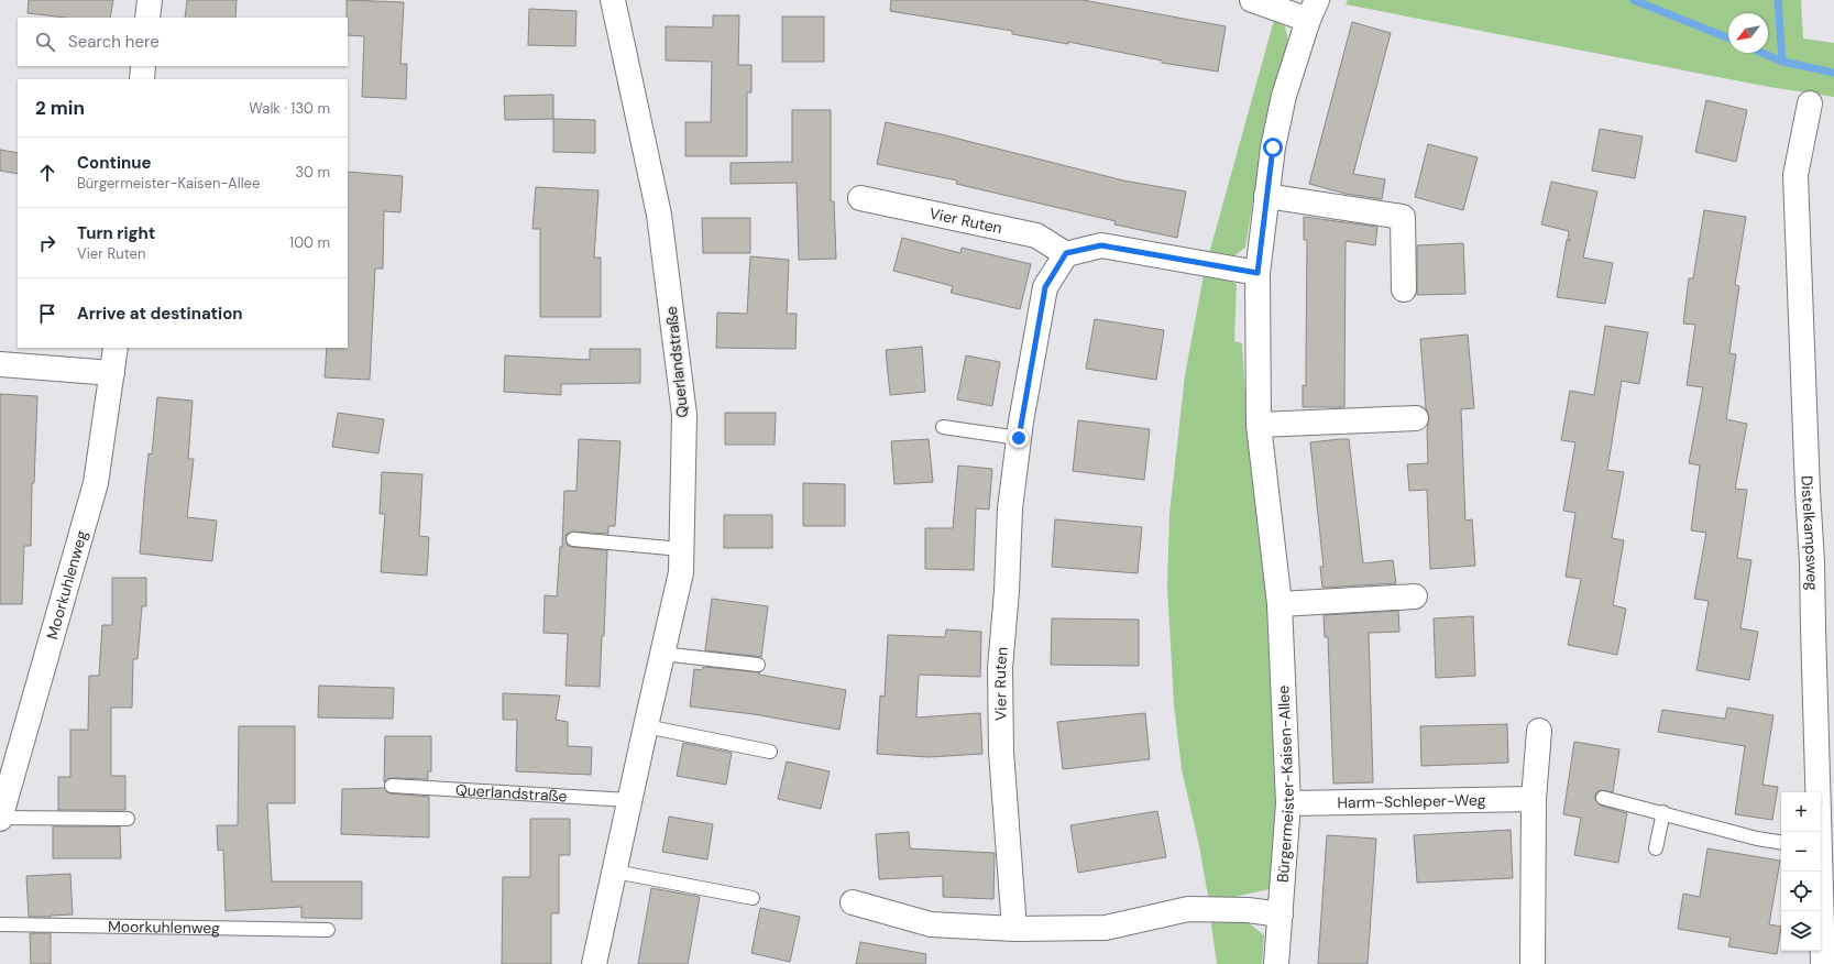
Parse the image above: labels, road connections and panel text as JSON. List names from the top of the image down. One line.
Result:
{"streets":{"street":["Vier Ruten","Querlandstraße","Distelkampsweg","Moorkuhlenweg","Bürgermeister-Kaisen-Allee","Harm-Schleper-Weg"]},"crossings":[["Bürgermeister-Kaisen-Allee","Harm-Schleper-Weg"]],"north":"bottom left","page":{"search":"Search here","heading":["2 min","Walk · 130 m"],"list":[["Continue","Bürgermeister-Kaisen-Allee","30 m"],["Turn right","Vier Ruten","100 m"],"Arrive at destination"],"map_buttons":["+","−"]}}
